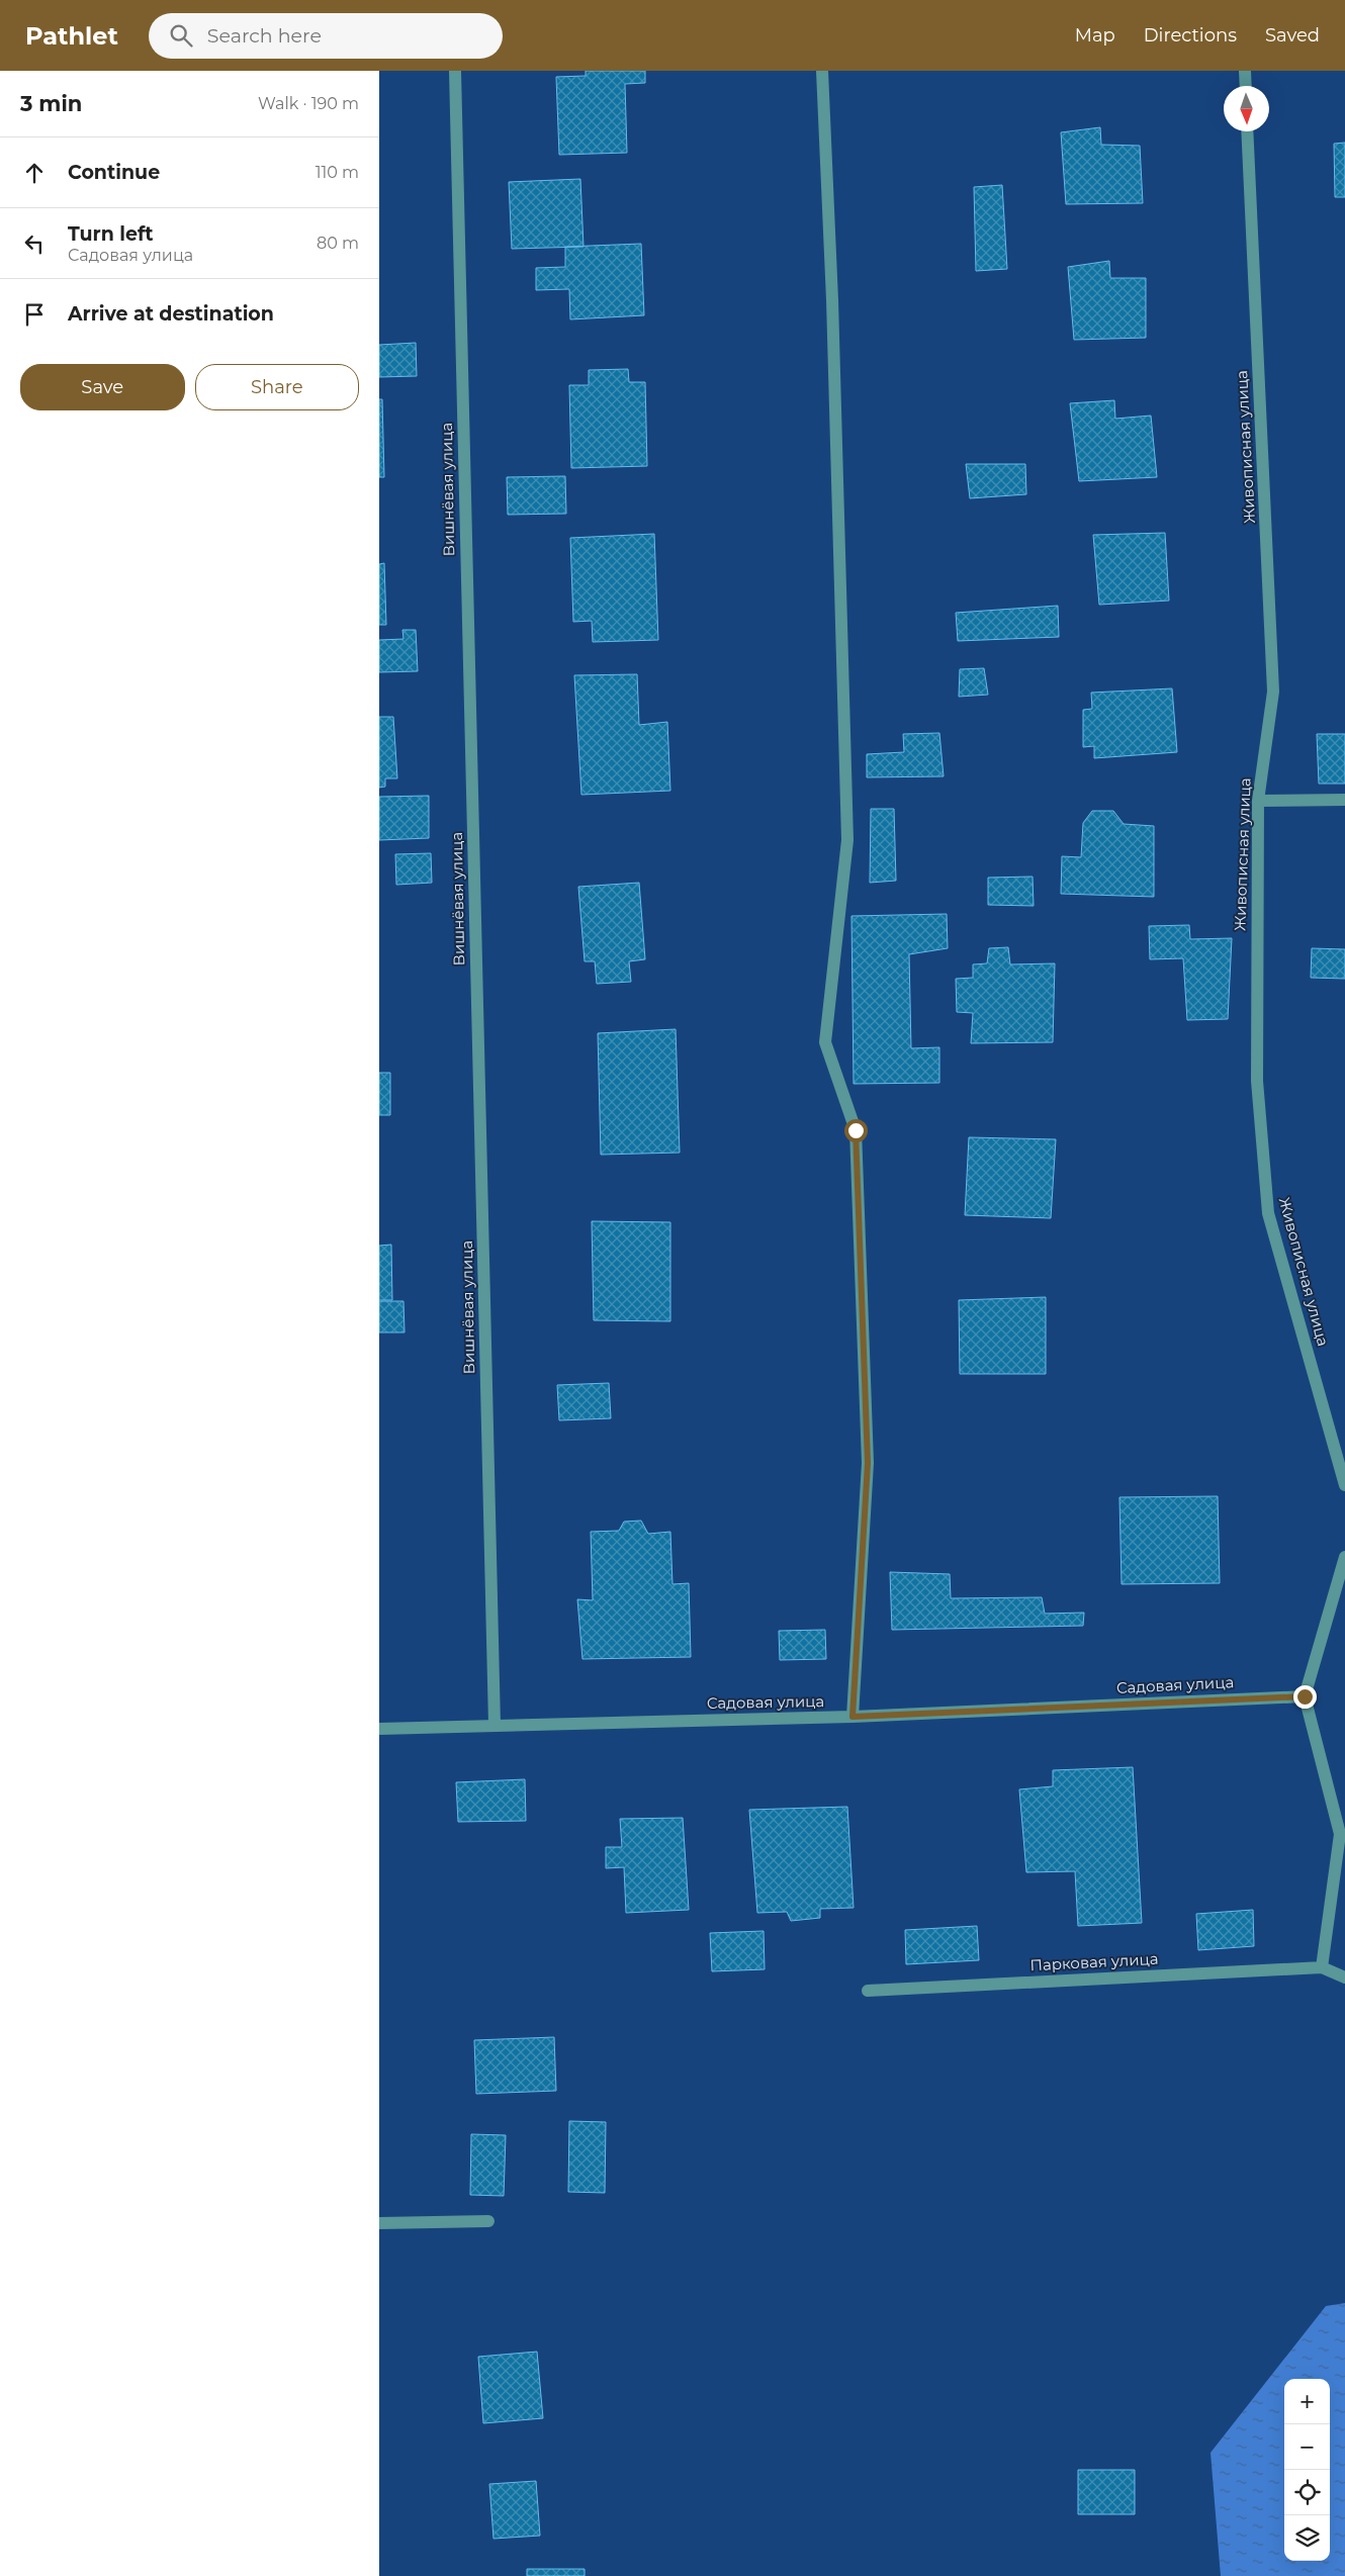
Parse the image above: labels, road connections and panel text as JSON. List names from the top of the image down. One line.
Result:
{"streets":{"street":["Живописная улица","Вишнёвая улица","Садовая улица","Парковая улица"]},"crossings":[["Вишнёвая улица","Садовая улица"]],"north":"bottom","page":{"header":"Pathlet","search":"Search here","nav":["Map","Directions","Saved"],"heading":["3 min","Walk · 190 m"],"list":[["Continue","110 m"],["Turn left","Садовая улица","80 m"],"Arrive at destination"],"buttons":["Save","Share"],"map_buttons":["+","−"]}}
